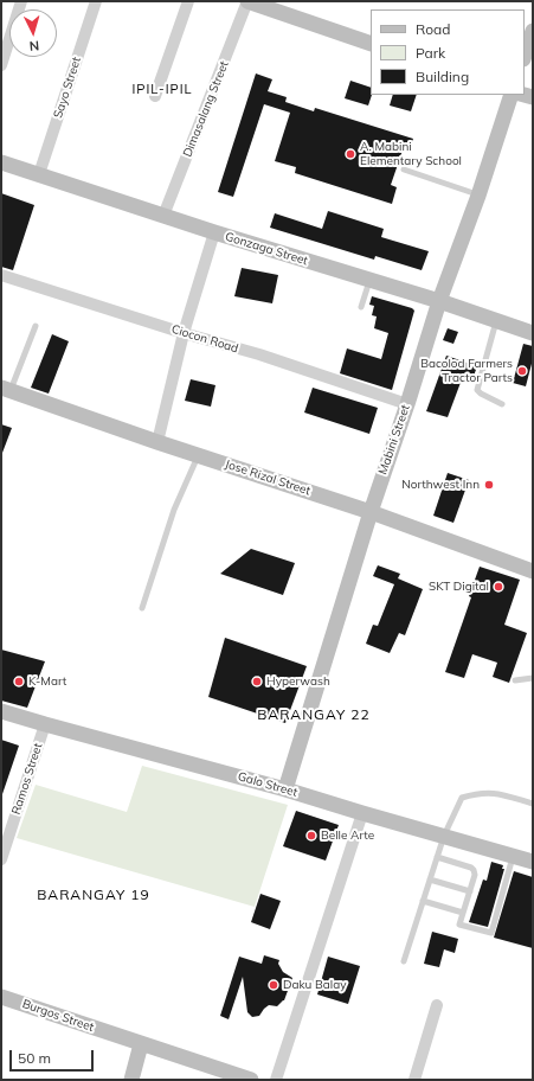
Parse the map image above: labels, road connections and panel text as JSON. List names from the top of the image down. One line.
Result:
{"streets":{"street":["Sayo Street","Dimasalang Street","Gonzaga Street","Ciocon Road","Mabini Street","Jose Rizal Street","Ramos Street","Galo Street","Burgos Street"]},"crossings":[["Sayo Street","Gonzaga Street"],["Dimasalang Street","Gonzaga Street"],["Gonzaga Street","Mabini Street"],["Ciocon Road","Mabini Street"],["Mabini Street","Jose Rizal Street"],["Mabini Street","Galo Street"],["Ramos Street","Galo Street"]],"districts":["IPIL-IPIL","BARANGAY 22","BARANGAY 19"],"places":["A. Mabini Elementary School","Bacolod Farmers Tractor Parts","Northwest Inn","SKT Digital","K-Mart","Hyperwash","Belle Arte","Daku Balay"],"legend":["Road","Park","Building"],"scale_bar":"50 m","north":"bottom"}
